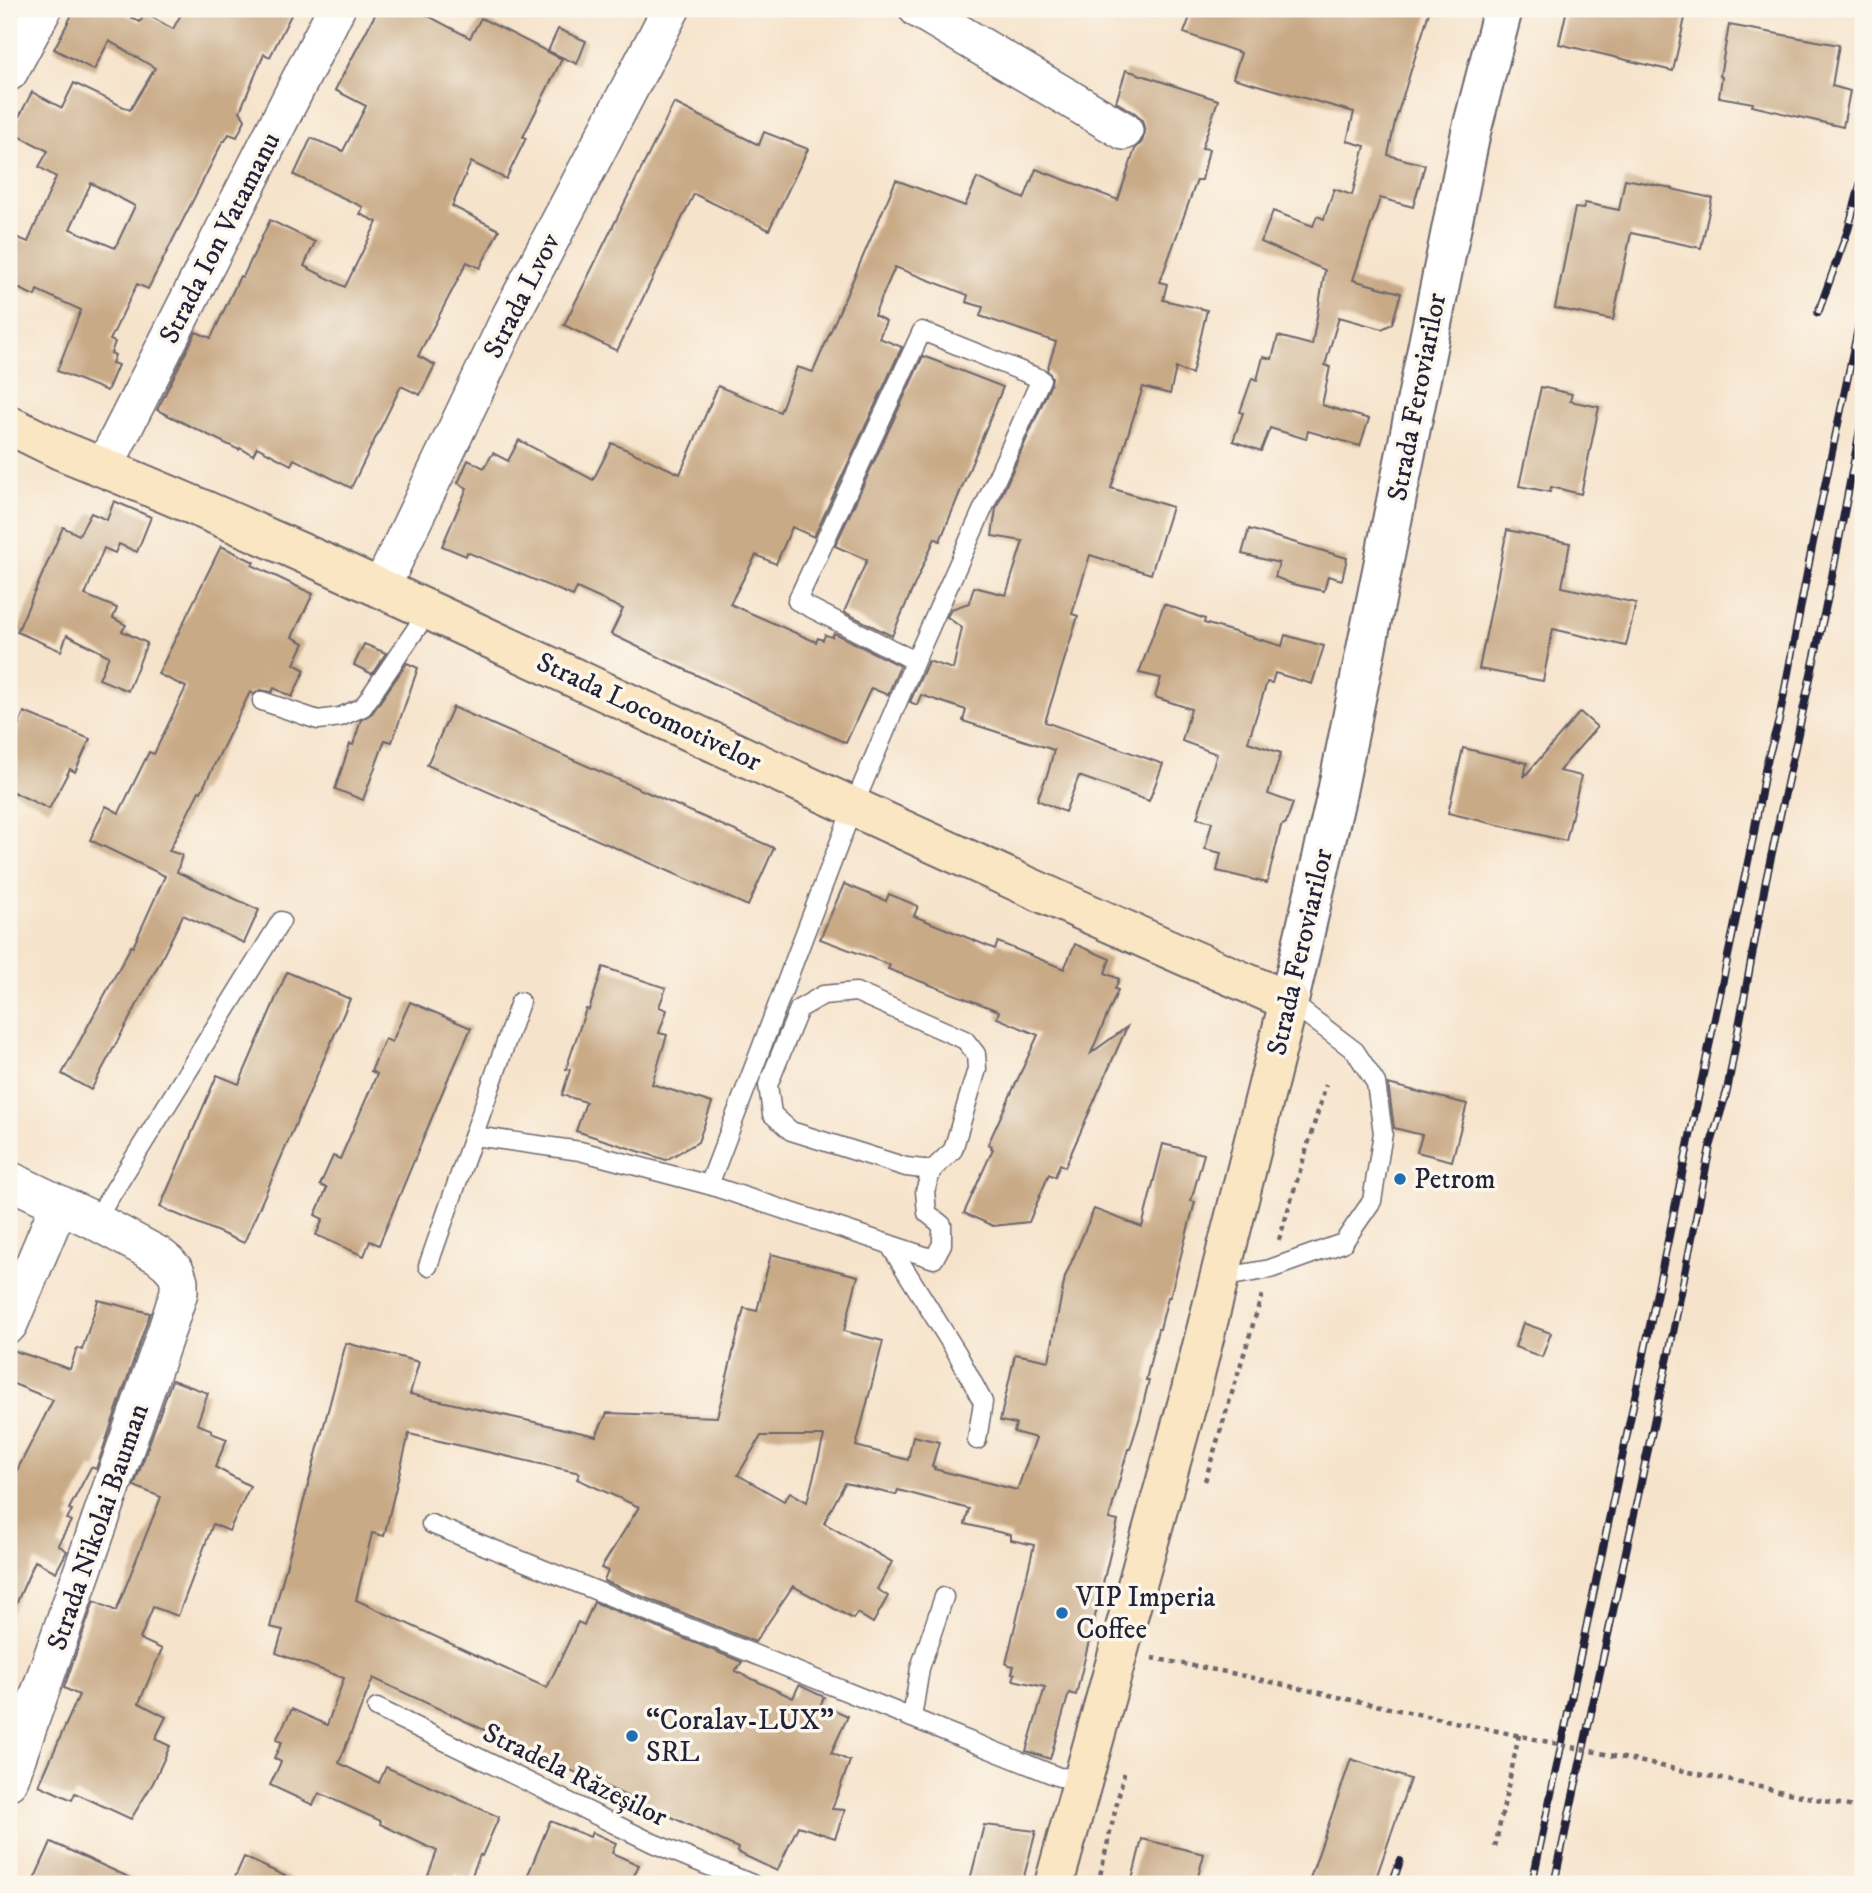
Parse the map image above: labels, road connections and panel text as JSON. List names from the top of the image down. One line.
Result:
{"streets":{"main road":["Strada Feroviarilor","Strada Locomotivelor"],"street":["Strada Ion Vatamanu","Strada Lvov","Strada Nikolai Bauman"],"lane":["Stradela Răzeșilor"]},"crossings":[["Strada Ion Vatamanu","Strada Locomotivelor"],["Strada Lvov","Strada Locomotivelor"],["Strada Feroviarilor","Strada Locomotivelor"]],"places":["Petrom","VIP Imperia Coffee","“Coralav-LUX” SRL"]}
